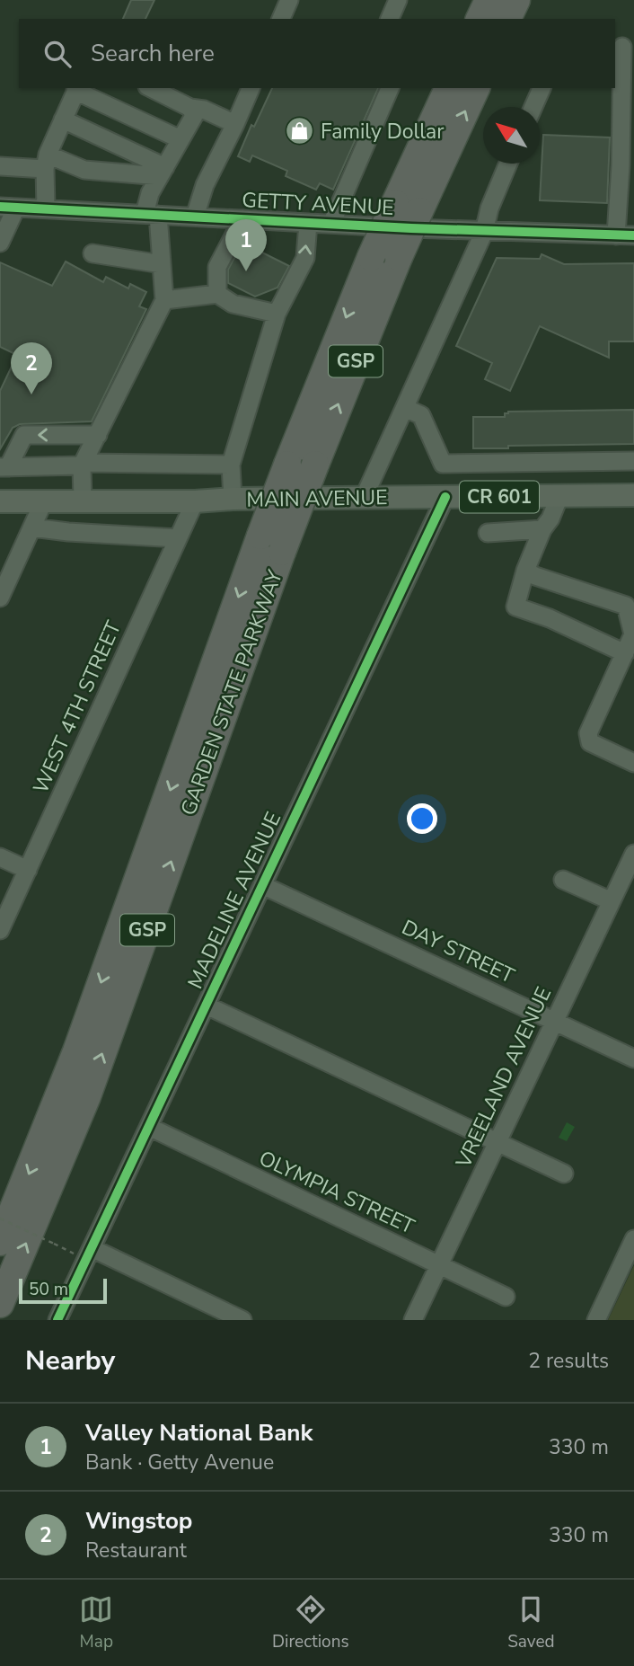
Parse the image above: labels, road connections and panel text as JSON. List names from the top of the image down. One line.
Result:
{"streets":{"highway":["GSP","GARDEN STATE PARKWAY"],"main road":["CR 601","MAIN AVENUE"],"street":["GETTY AVENUE","WEST 4TH STREET","MADELINE AVENUE","DAY STREET","VREELAND AVENUE","OLYMPIA STREET"]},"crossings":[["MAIN AVENUE","WEST 4TH STREET"],["MAIN AVENUE","MADELINE AVENUE"],["MADELINE AVENUE","DAY STREET"],["MADELINE AVENUE","OLYMPIA STREET"],["DAY STREET","VREELAND AVENUE"],["VREELAND AVENUE","OLYMPIA STREET"]],"places":{"shop":["Family Dollar"]},"scale_bar":"50 m","north":"top left","page":{"search":"Search here","pins":["1","2"],"scale":"50 m","heading":["Nearby","2 results"],"list":[{"mark":"1","name":"Valley National Bank","note":"Bank · Getty Avenue","value":"330 m"},{"mark":"2","name":"Wingstop","note":"Restaurant","value":"330 m"}],"nav":["Map","Directions","Saved"]}}
